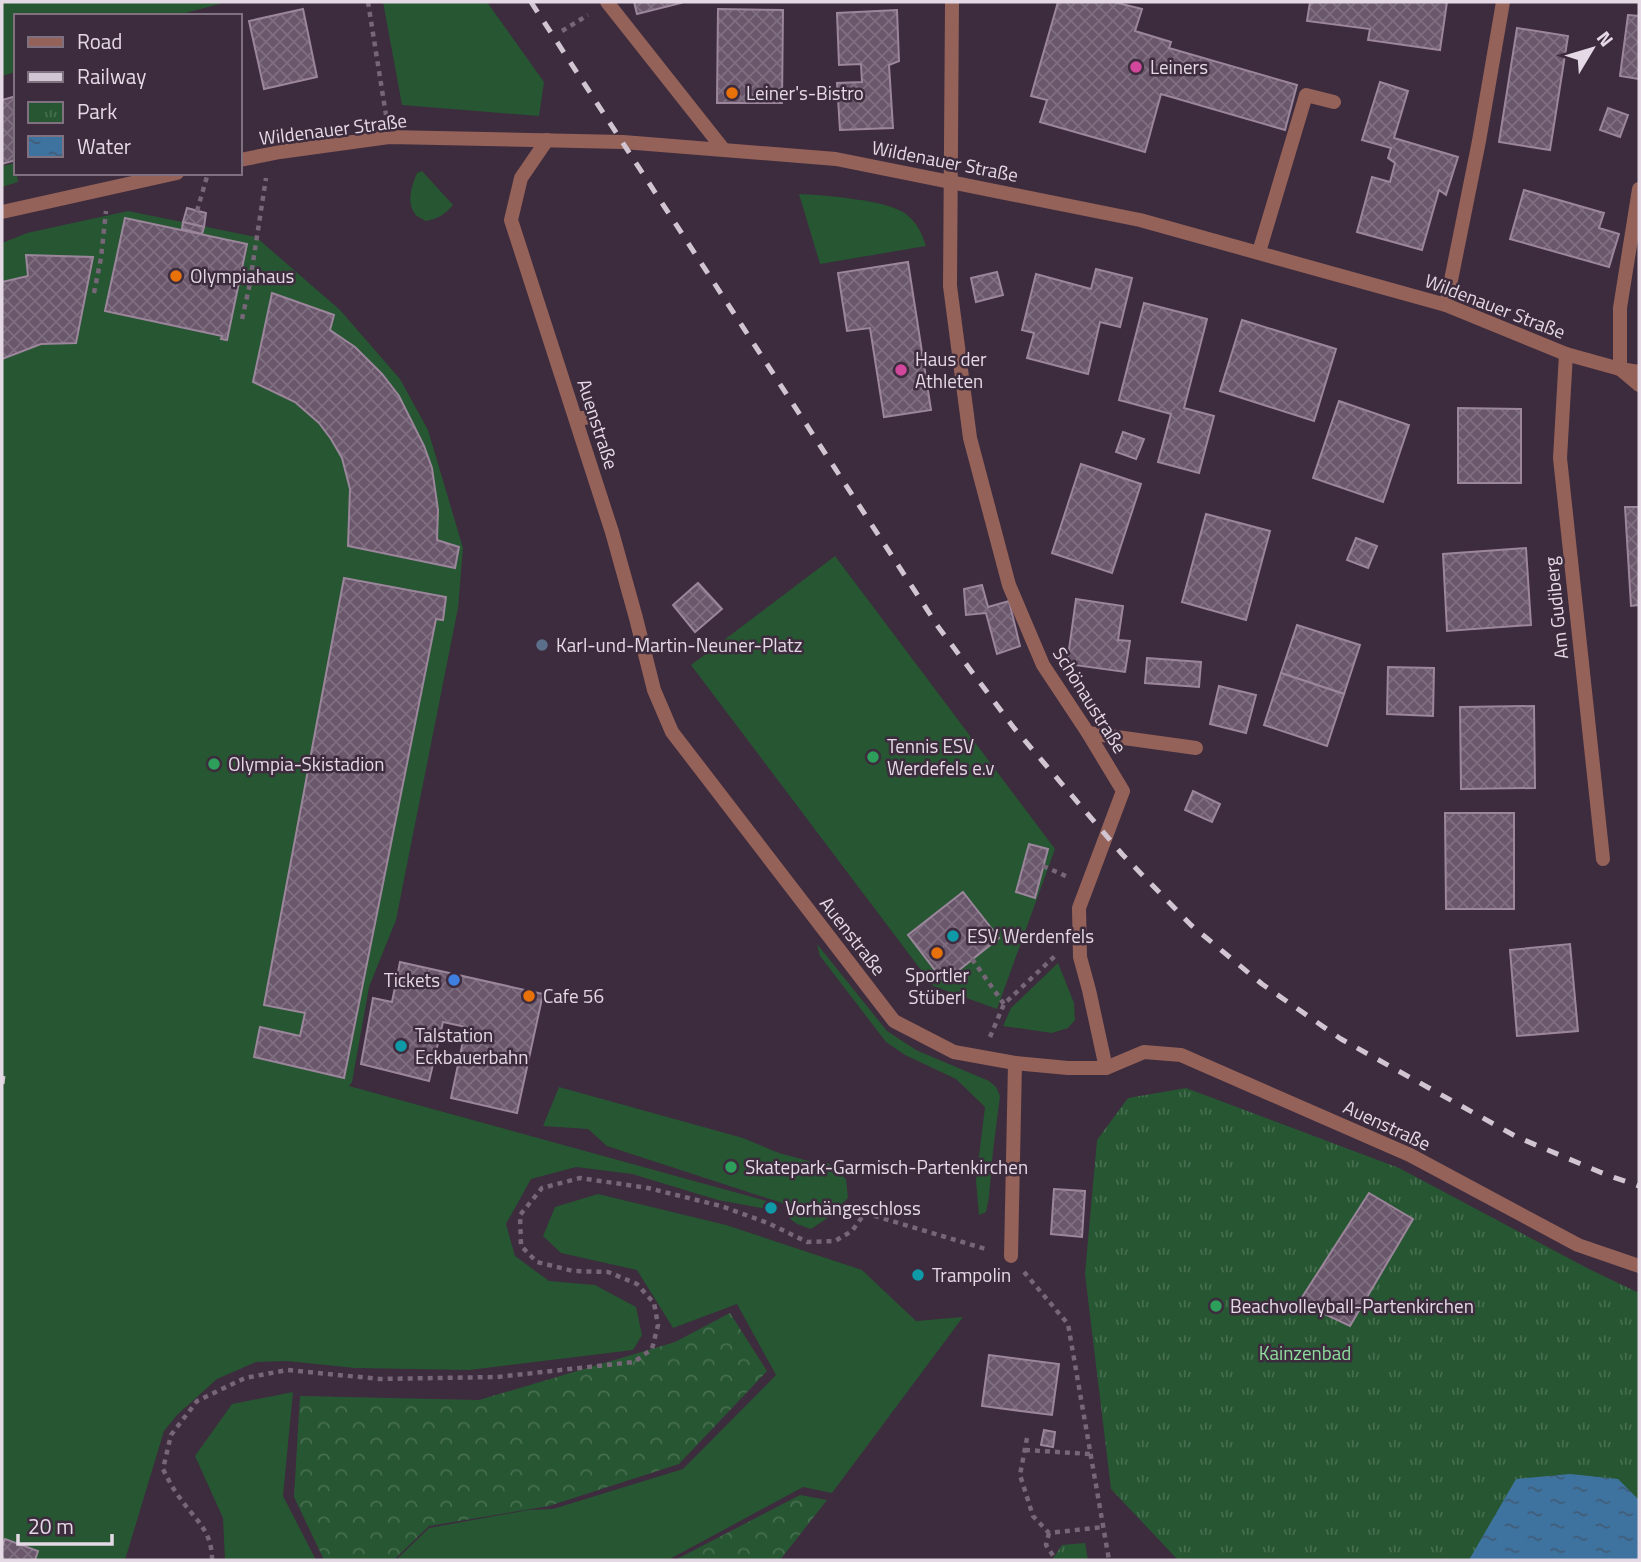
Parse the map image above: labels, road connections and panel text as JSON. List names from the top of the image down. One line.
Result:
{"streets":{"street":["Wildenauer Straße","Auenstraße","Am Gudiberg","Schönaustraße"]},"crossings":[["Wildenauer Straße","Auenstraße"],["Wildenauer Straße","Am Gudiberg"],["Wildenauer Straße","Schönaustraße"],["Auenstraße","Schönaustraße"]],"parks":["Kainzenbad"],"places":["Leiners","Leiner's-Bistro","Olympiahaus","Haus der Athleten","Karl-und-Martin-Neuner-Platz","Tennis ESV Werdefels e.v","Olympia-Skistadion","ESV Werdenfels","Sportler Stüberl","Tickets","Cafe 56","Talstation Eckbauerbahn","Skatepark-Garmisch-Partenkirchen","Vorhängeschloss","Trampolin","Beachvolleyball-Partenkirchen"],"legend":["Road","Railway","Park","Water"],"scale_bar":"20 m","north":"top right"}
